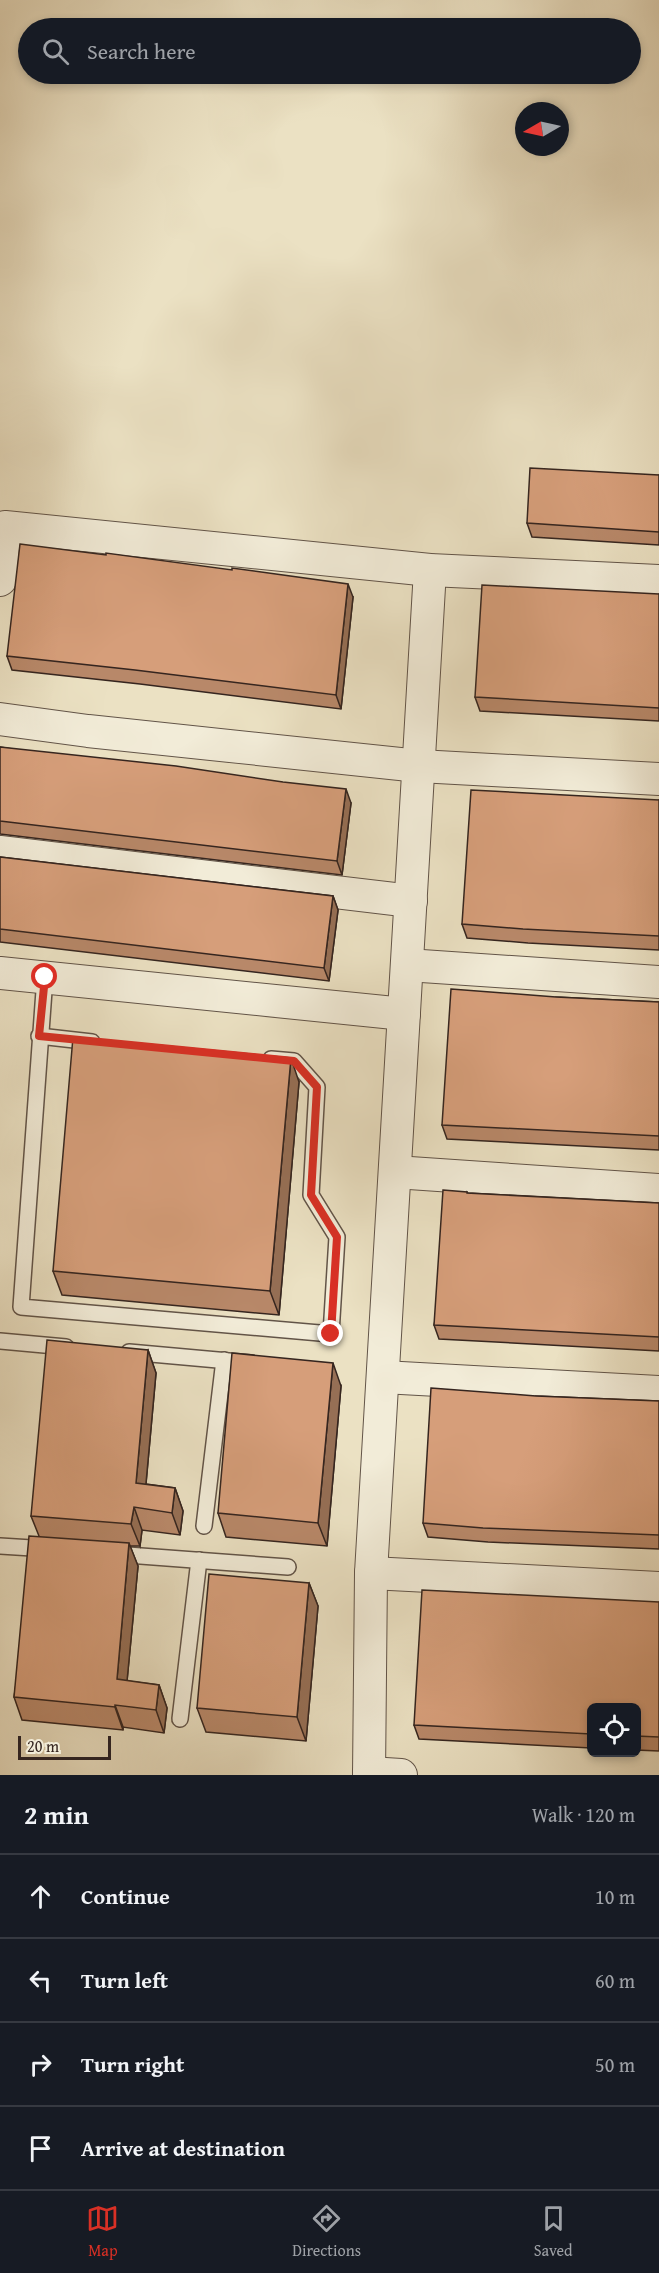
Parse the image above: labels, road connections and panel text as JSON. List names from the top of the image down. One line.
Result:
{"scale_bar":"20 m","north":"left","page":{"search":"Search here","scale":"20 m","heading":["2 min","Walk · 120 m"],"list":[["Continue","10 m"],["Turn left","60 m"],["Turn right","50 m"],"Arrive at destination"],"nav":["Map","Directions","Saved"]}}
